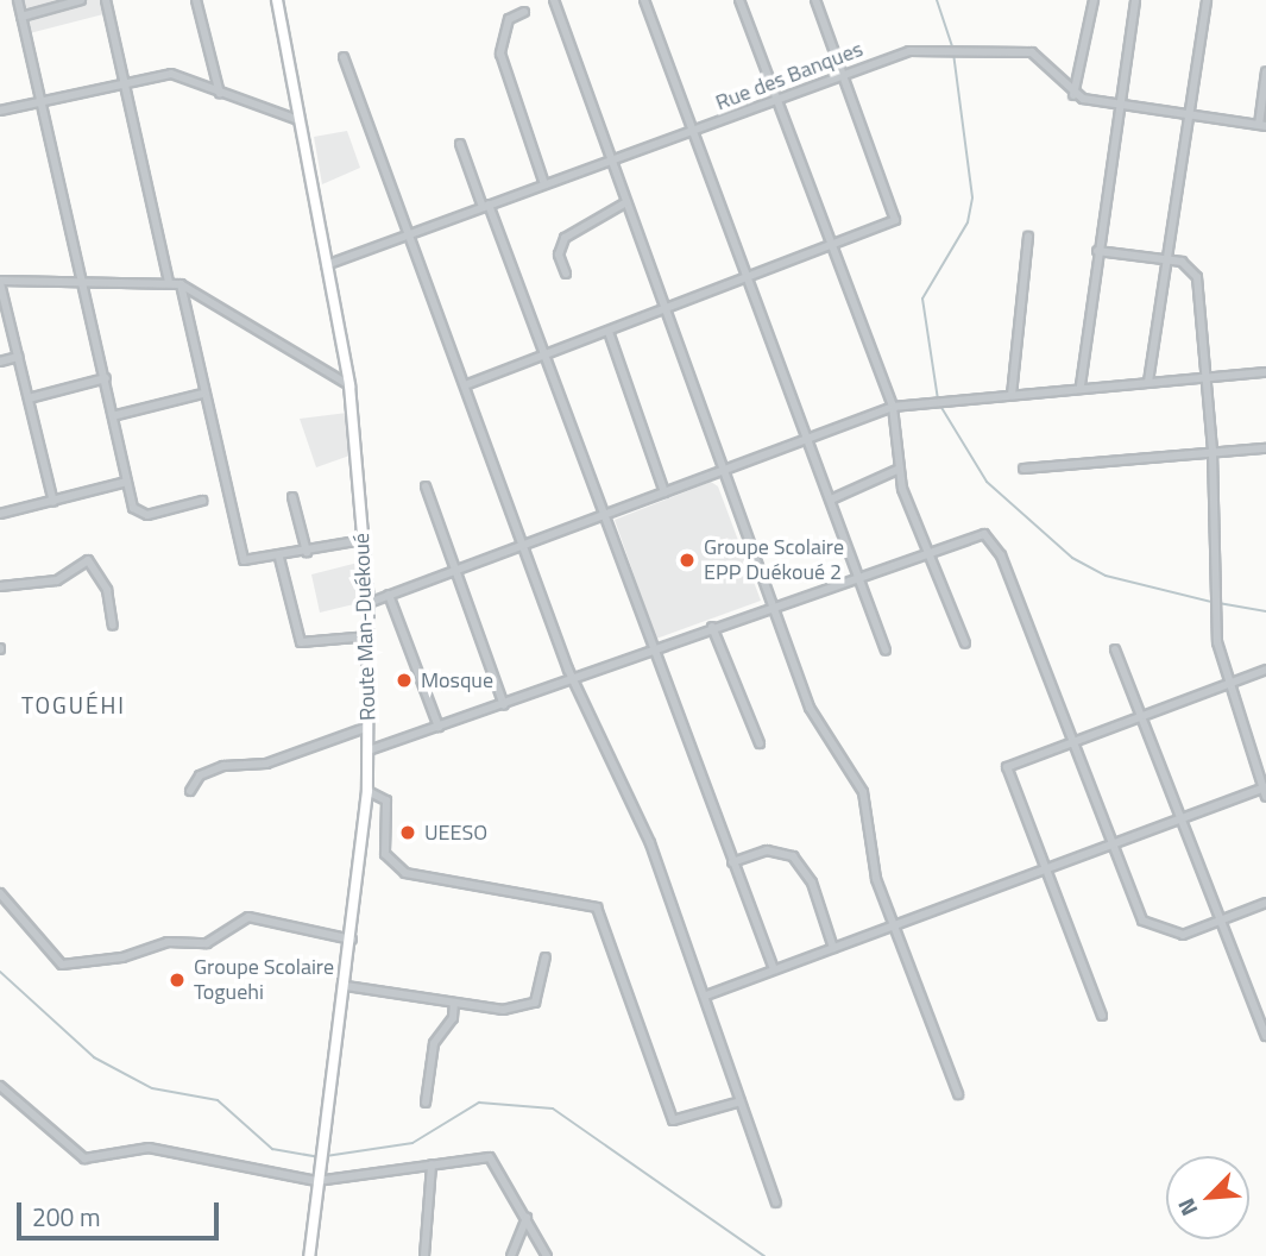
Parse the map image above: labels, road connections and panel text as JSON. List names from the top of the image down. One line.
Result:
{"streets":{"main road":["Route Man-Duékoué"],"street":["Rue des Banques"]},"crossings":[["Rue des Banques","Route Man-Duékoué"]],"districts":["TOGUÉHI"],"places":["Groupe Scolaire EPP Duékoué 2","Mosque","UEESO","Groupe Scolaire Toguehi"],"scale_bar":"200 m","north":"bottom left"}
